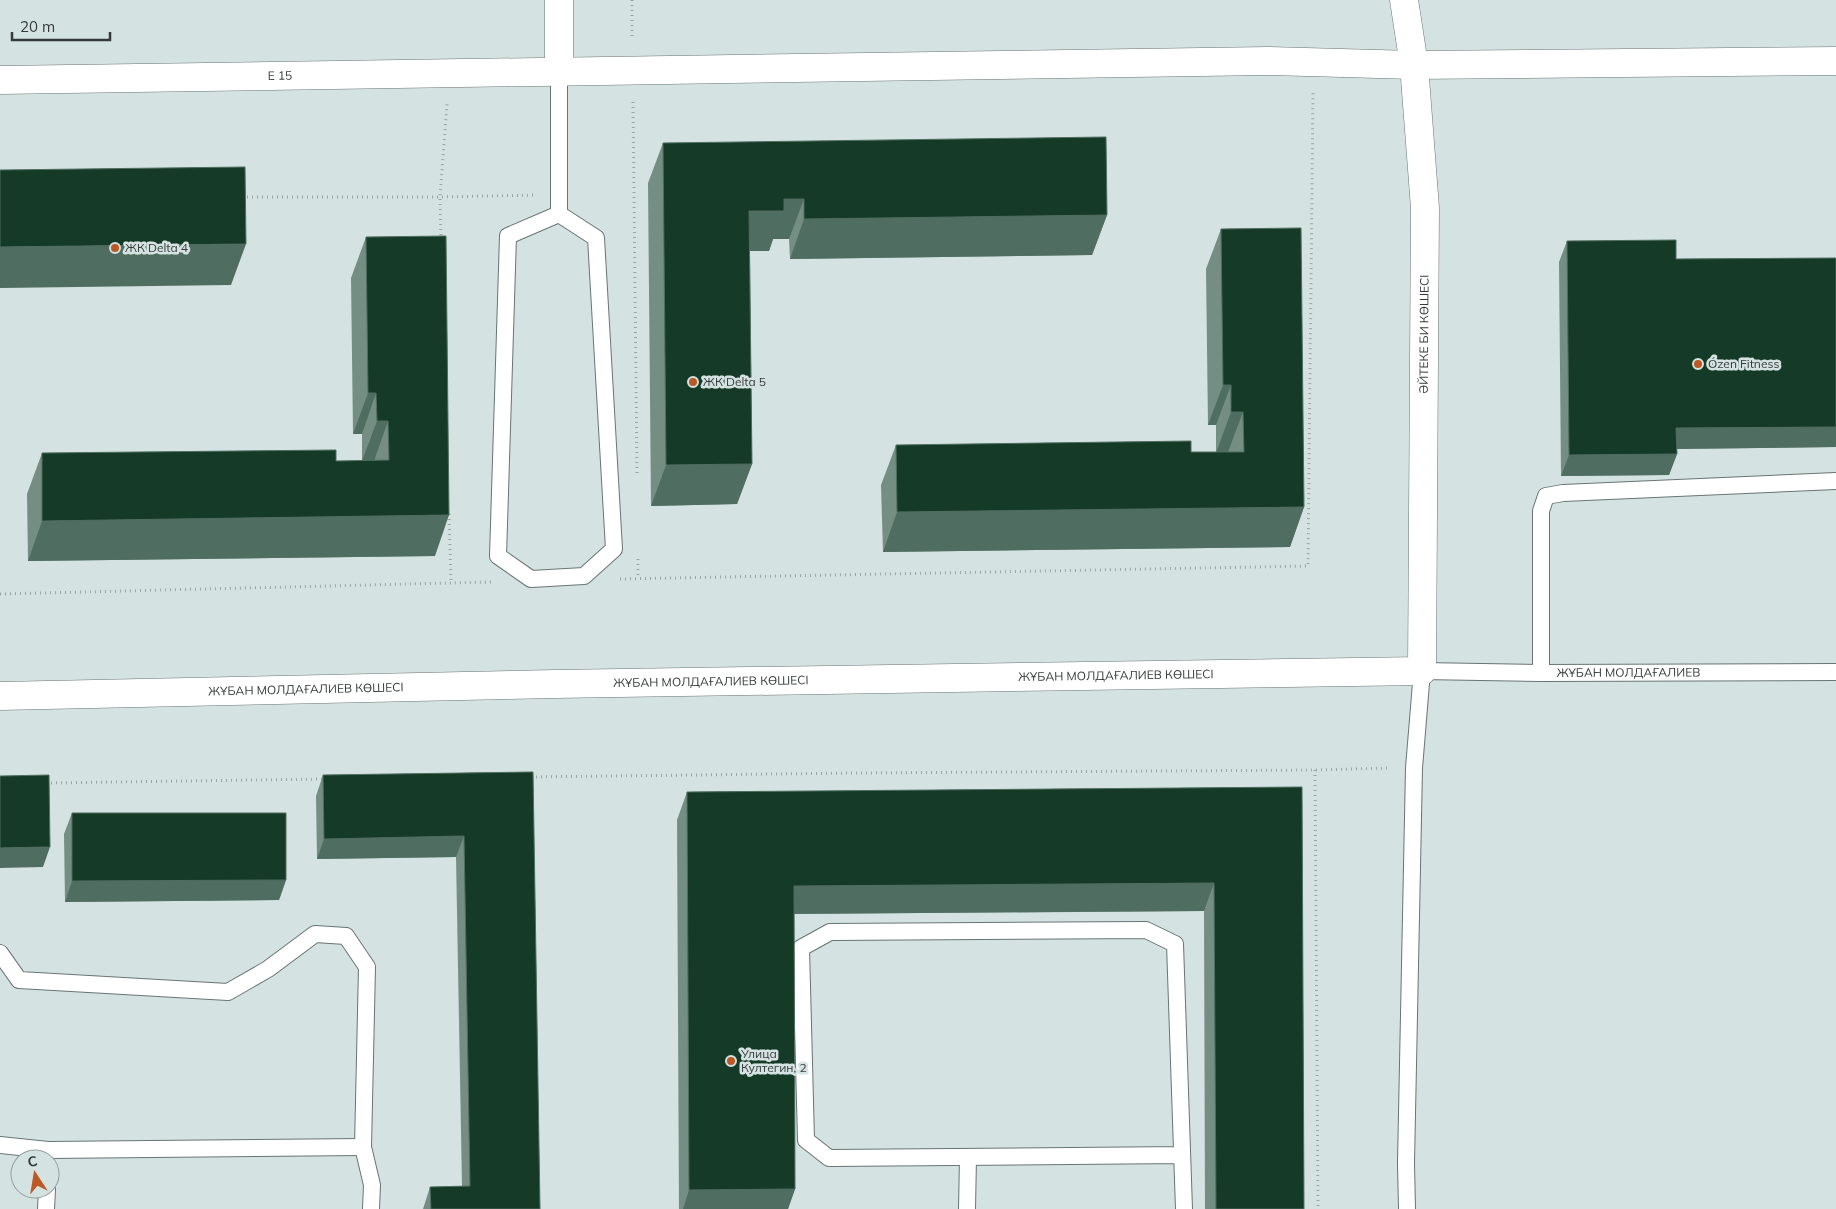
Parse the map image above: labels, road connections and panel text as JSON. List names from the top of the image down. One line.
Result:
{"streets":{"street":["E 15","ӘЙТЕКЕ БИ КӨШЕСІ","ЖҰБАН МОЛДАҒАЛИЕВ КӨШЕСІ"],"lane":["ЖҰБАН МОЛДАҒАЛИЕВ"]},"crossings":[["E 15","ӘЙТЕКЕ БИ КӨШЕСІ"],["ӘЙТЕКЕ БИ КӨШЕСІ","ЖҰБАН МОЛДАҒАЛИЕВ"],["ӘЙТЕКЕ БИ КӨШЕСІ","ЖҰБАН МОЛДАҒАЛИЕВ КӨШЕСІ"],["ЖҰБАН МОЛДАҒАЛИЕВ","ЖҰБАН МОЛДАҒАЛИЕВ КӨШЕСІ"]],"places":["ЖК Delta 4","Ózen Fitness","ЖК Delta 5","Улица Култегин, 2"],"scale_bar":"20 m","north":"top"}
